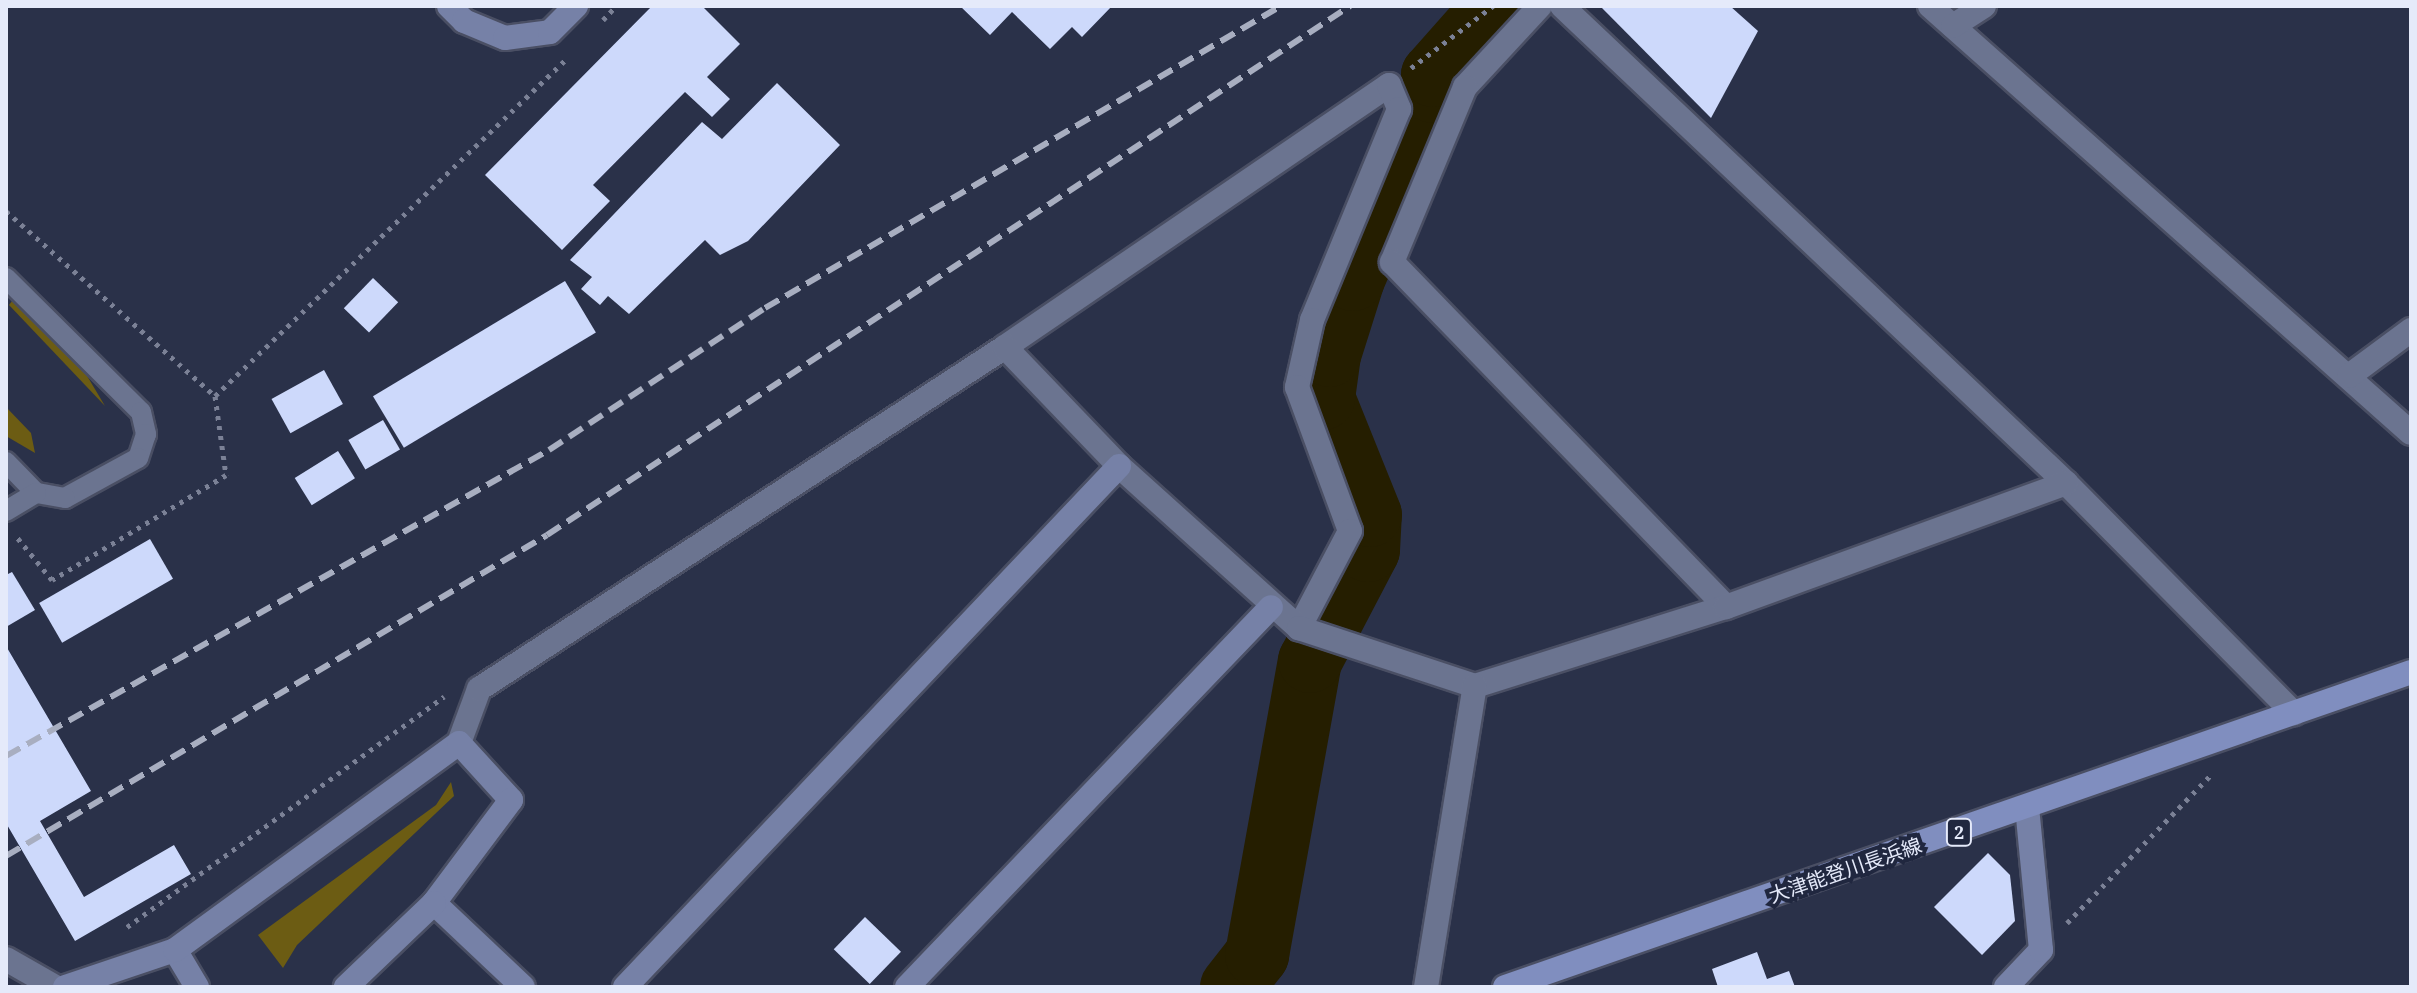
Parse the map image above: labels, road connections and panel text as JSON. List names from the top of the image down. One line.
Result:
{"streets":{"main road":["2","大津能登川長浜線"]}}
